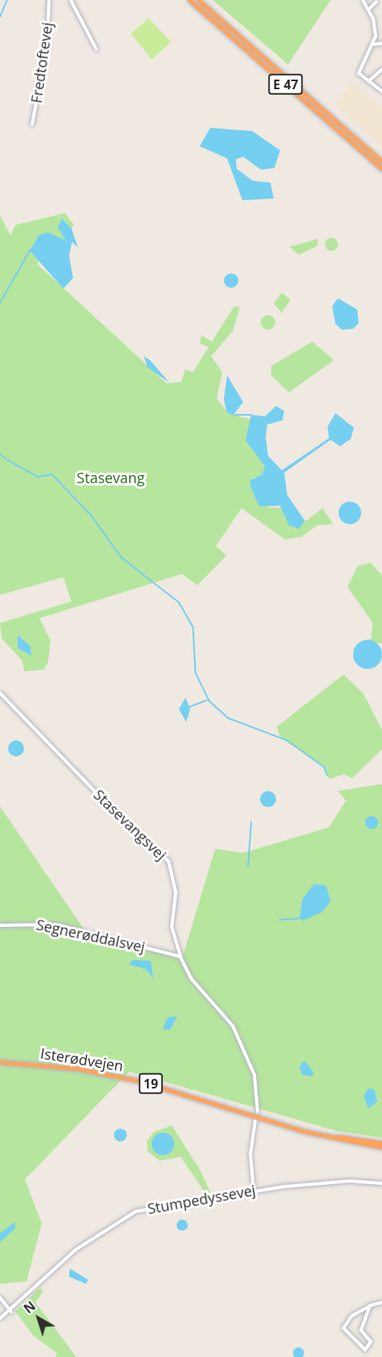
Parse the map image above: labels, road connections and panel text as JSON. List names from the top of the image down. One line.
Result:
{"streets":{"highway":["E 47","Isterødvejen","19"],"street":["Fredtoftevej","Stasevangsvej","Segnerøddalsvej","Stumpedyssevej"]},"crossings":[["Stasevangsvej","Segnerøddalsvej"]],"parks":["Stasevang"],"north":"top left"}
